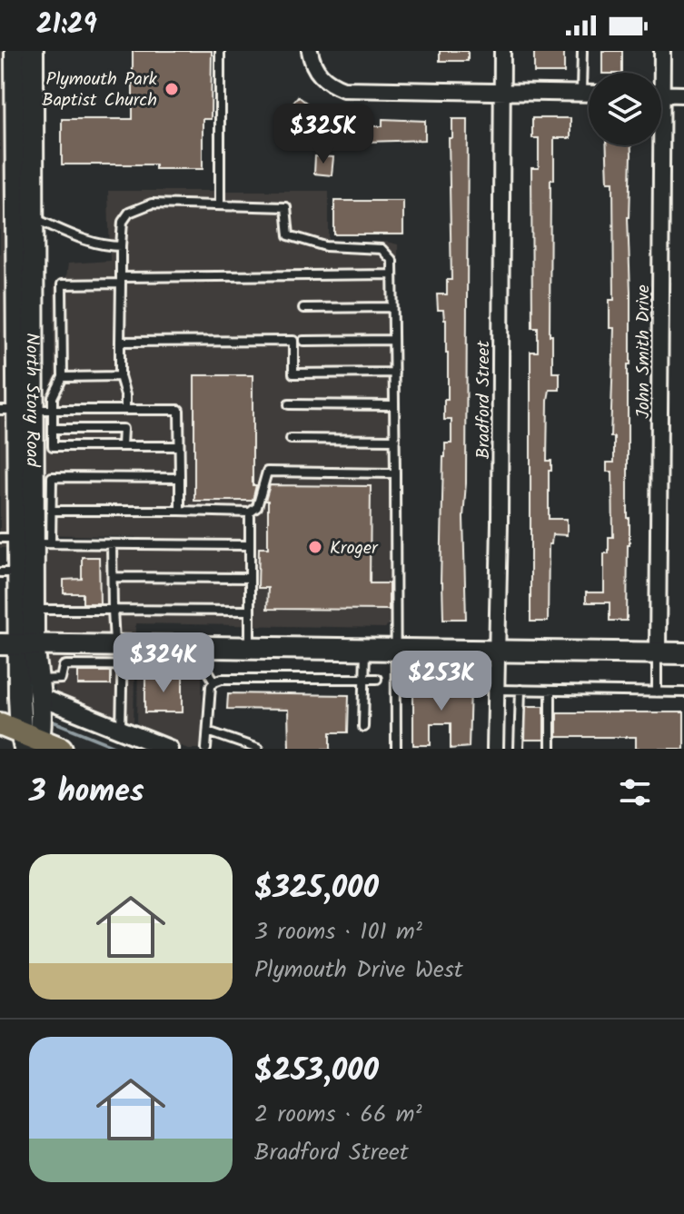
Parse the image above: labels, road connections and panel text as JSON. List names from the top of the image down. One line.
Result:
{"streets":{"main road":["North Story Road"],"street":["John Smith Drive","Bradford Street"]},"places":["Plymouth Park Baptist Church","Kroger"],"page":{"status":"21:29","price":["$325K","$324K","$253K"],"heading":"3 homes","list":[{"name":"$325,000","note":"3 rooms · 101 m² · Plymouth Drive West"},{"name":"$253,000","note":"2 rooms · 66 m² · Bradford Street"}]}}
